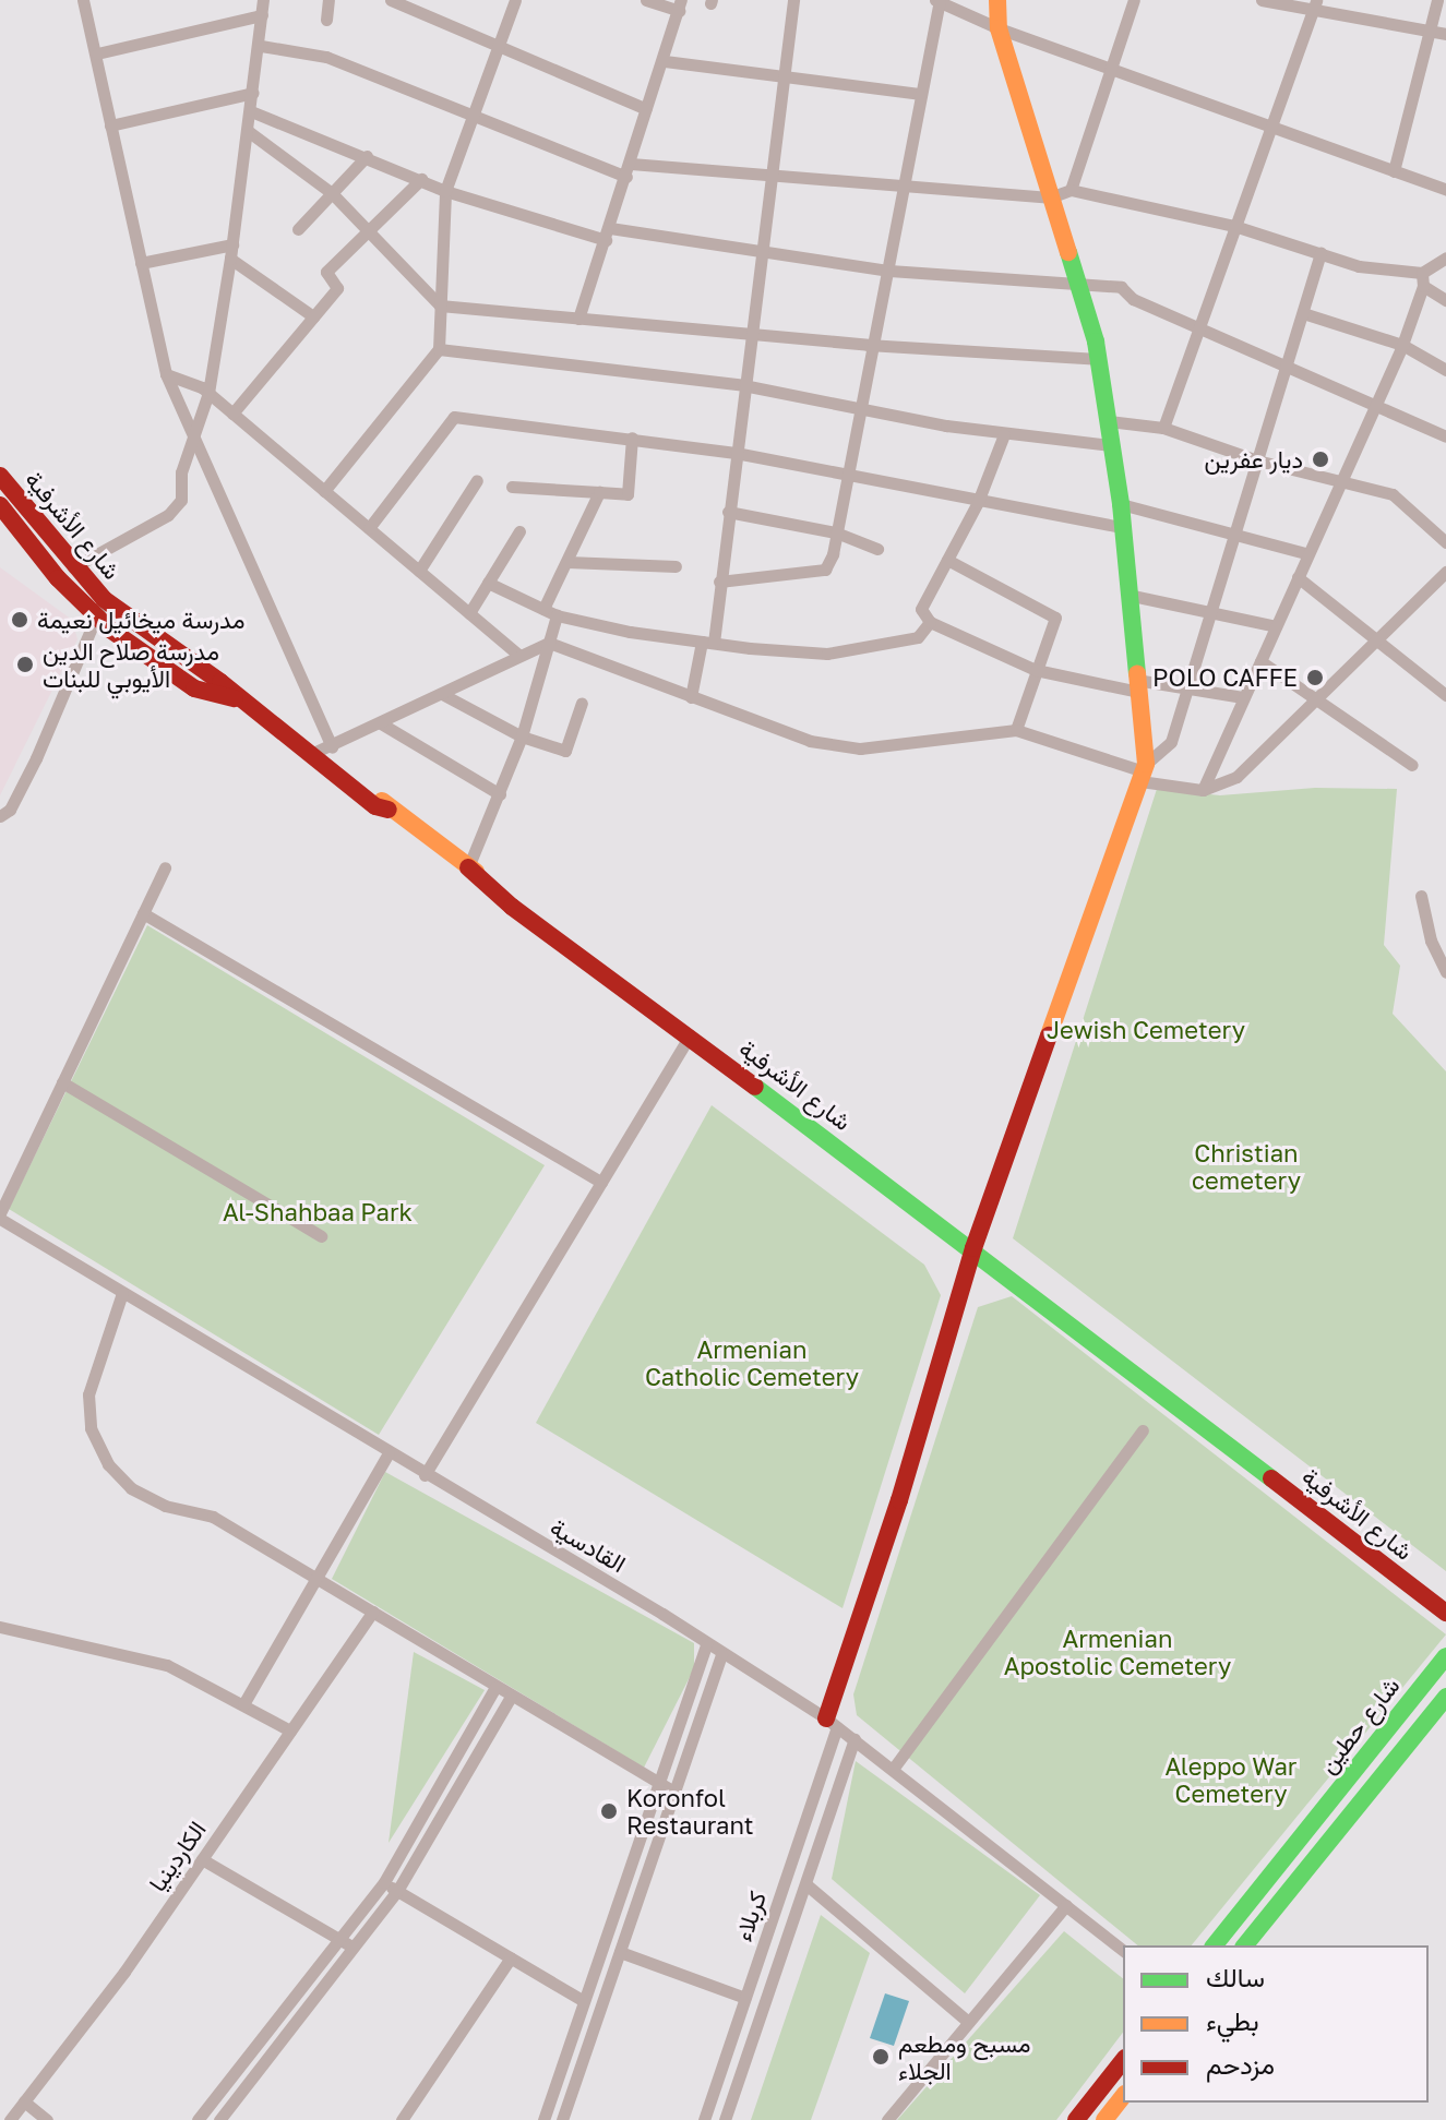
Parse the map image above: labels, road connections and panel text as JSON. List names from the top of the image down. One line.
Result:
{"streets":{"street":["شارع الأشرفية","القادسية","شارع حطين","الكاردينيا","كربلاء"]},"crossings":[["القادسية","كربلاء"]],"parks":["Jewish Cemetery","Christian cemetery","Al-Shahbaa Park","Armenian Catholic Cemetery","Armenian Apostolic Cemetery","Aleppo War Cemetery"],"places":["ديار عفرين","مدرسة ميخائيل نعيمة","مدرسة صلاح الدين الأيوبي للبنات","POLO CAFFE","Koronfol Restaurant","مسبح ومطعم الجلاء"],"legend":["سالك","بطيء","مزدحم"]}
